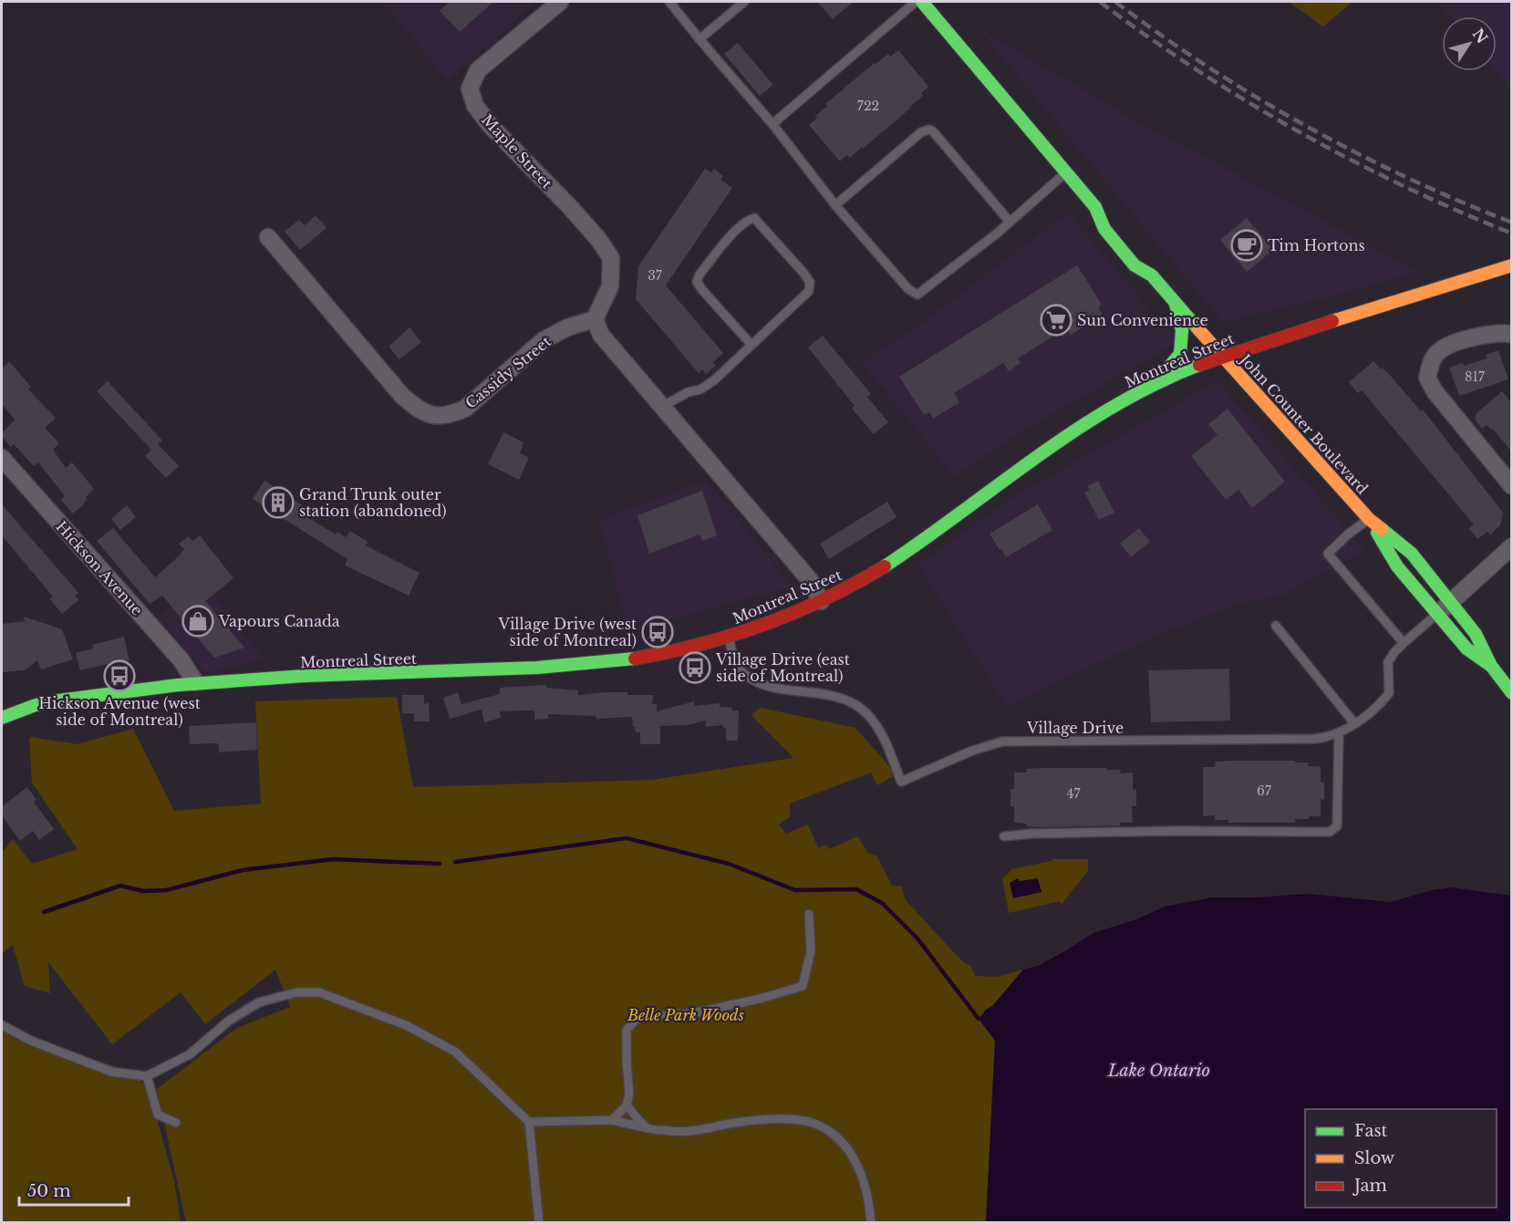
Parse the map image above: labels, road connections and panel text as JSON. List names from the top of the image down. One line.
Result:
{"streets":{"main road":["Montreal Street","John Counter Boulevard"],"street":["Maple Street","Cassidy Street","Hickson Avenue"],"lane":["Village Drive"]},"crossings":[["Maple Street","Cassidy Street"],["Montreal Street","John Counter Boulevard"],["Montreal Street","Hickson Avenue"],["Montreal Street","Village Drive"],["John Counter Boulevard","Village Drive"]],"water":["Lake Ontario"],"parks":["Belle Park Woods"],"places":{"cafe":["Tim Hortons"],"supermarket":["Sun Convenience"],"building":["Grand Trunk outer station (abandoned)"],"shop":["Vapours Canada"],"bus stop":["Village Drive (west side of Montreal)","Village Drive (east side of Montreal)","Hickson Avenue (west side of Montreal)"]},"house_numbers":["722","37","817","67","47"],"legend":["Fast","Slow","Jam"],"scale_bar":"50 m","north":"top right"}
